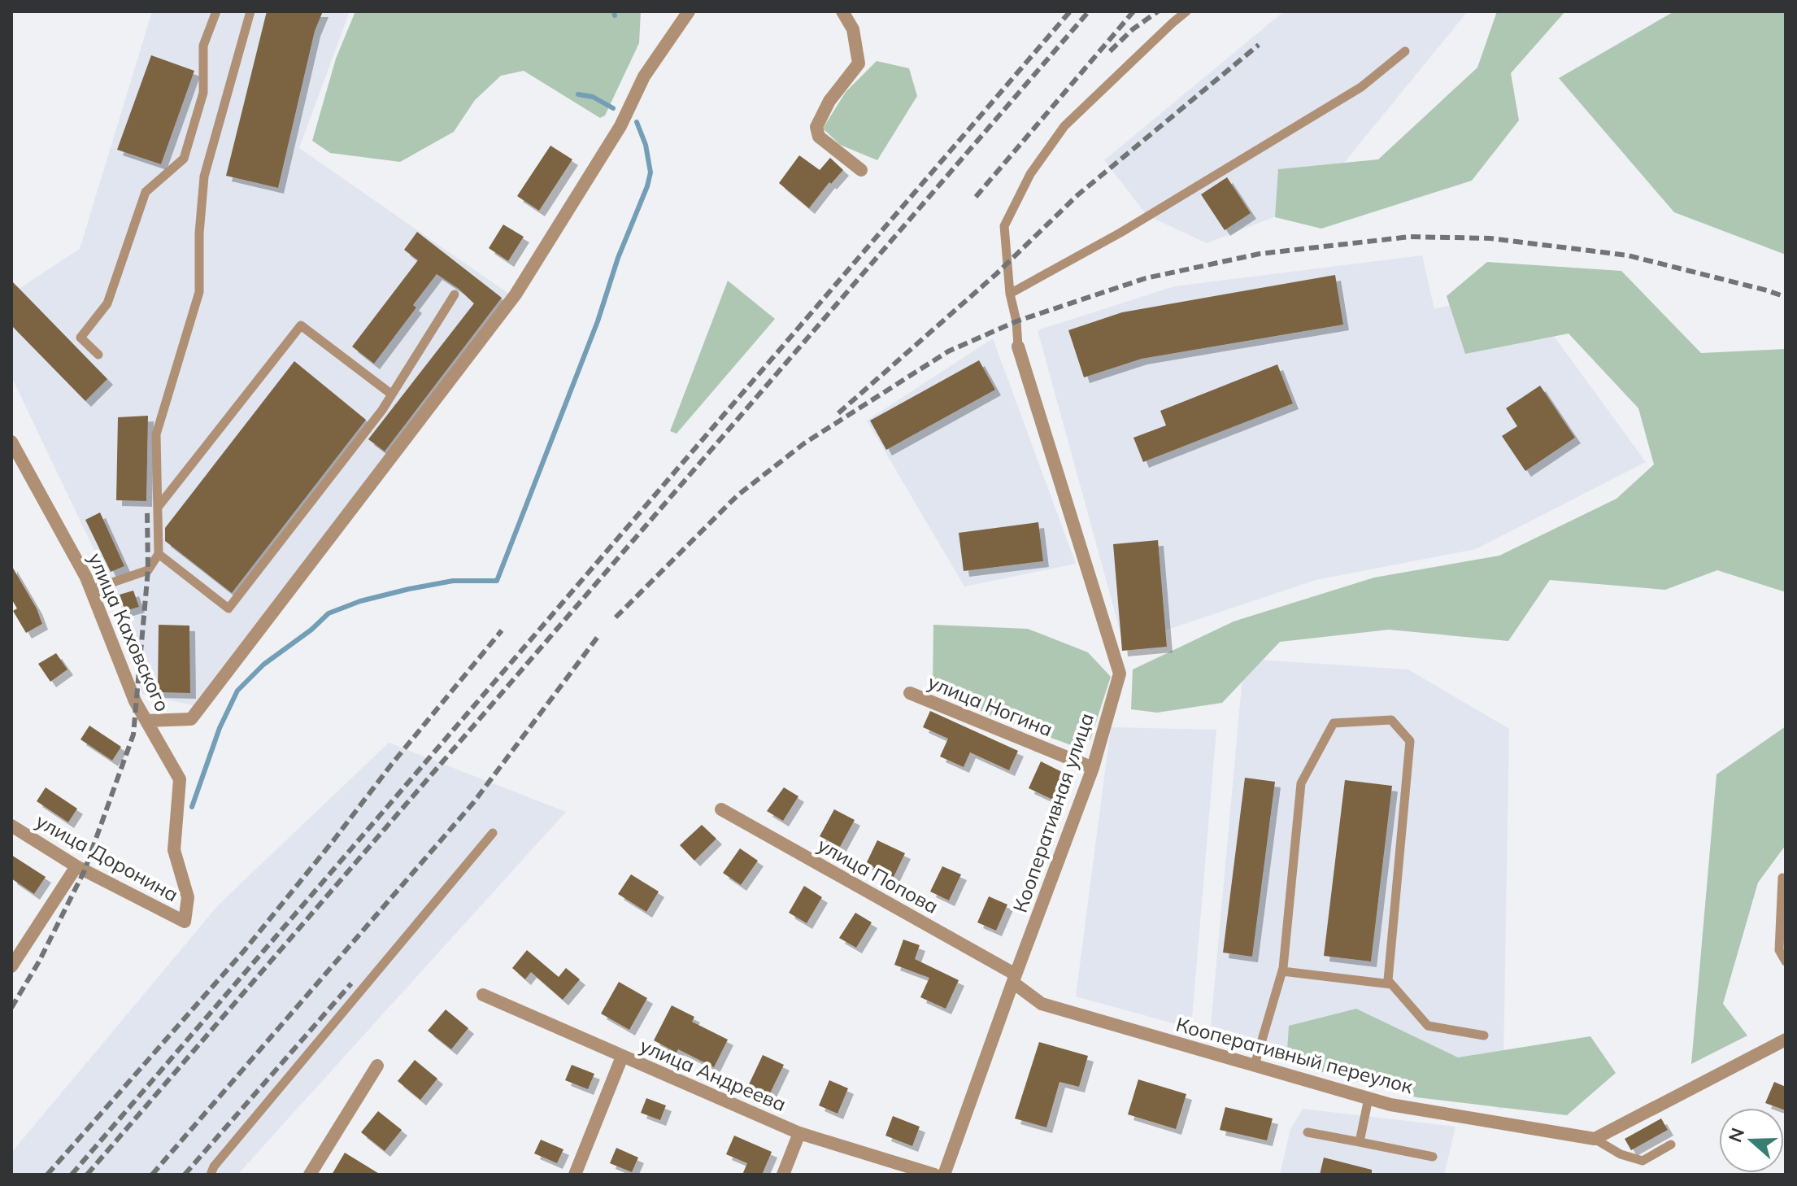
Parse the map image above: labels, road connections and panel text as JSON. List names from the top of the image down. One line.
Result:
{"streets":{"street":["улица Каховского","улица Ногина","Кооперативная улица","улица Доронина","улица Попова","Кооперативный переулок","улица Андреева"]},"crossings":[["улица Каховского","улица Доронина"],["улица Ногина","Кооперативная улица"],["Кооперативная улица","улица Попова"],["Кооперативная улица","Кооперативный переулок"],["улица Попова","Кооперативный переулок"]],"north":"left"}
